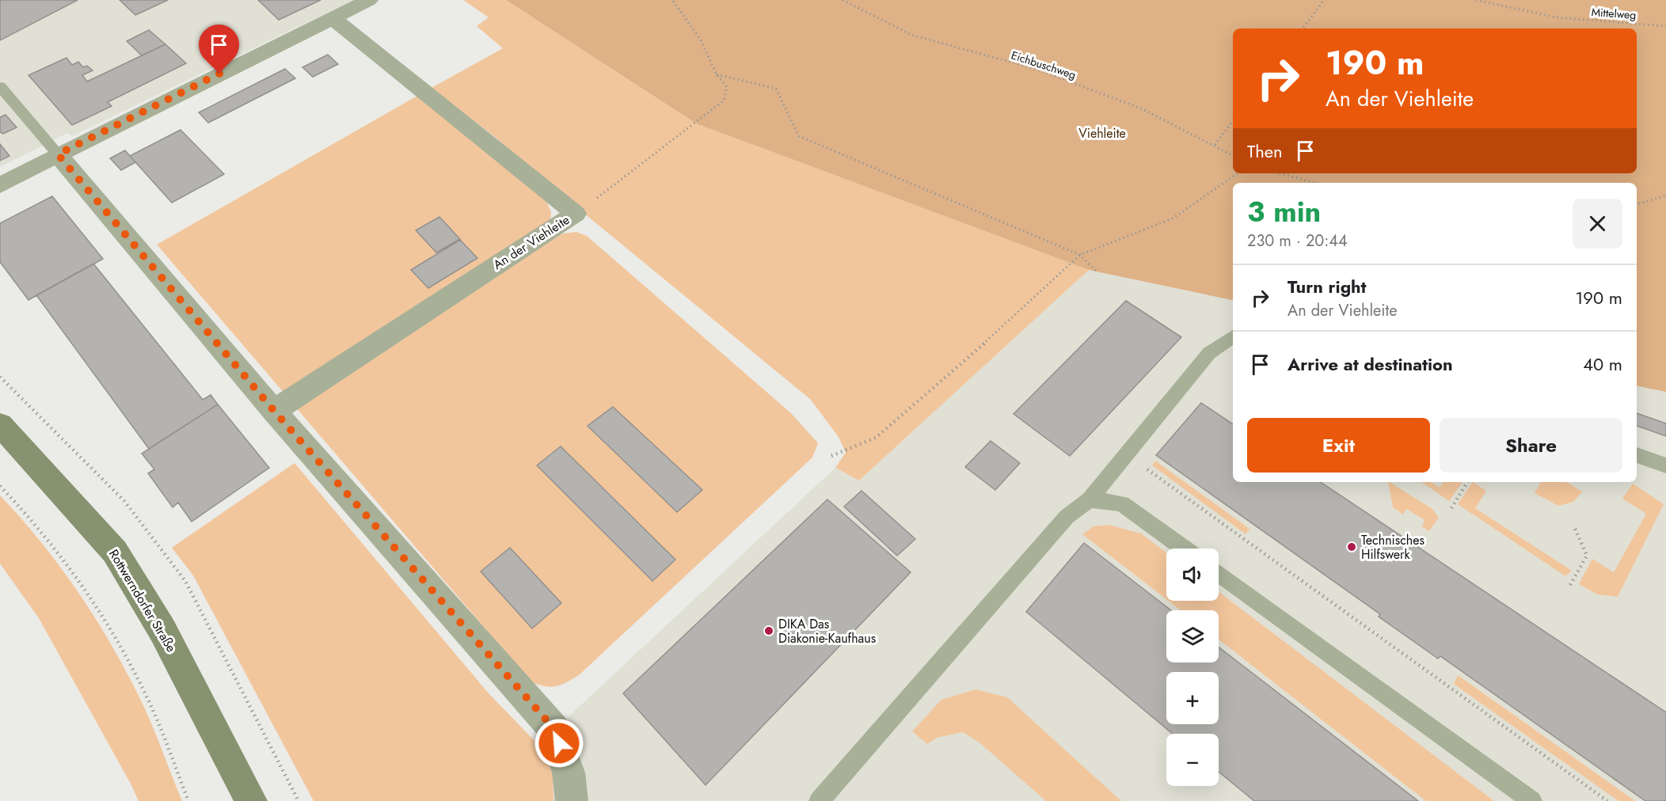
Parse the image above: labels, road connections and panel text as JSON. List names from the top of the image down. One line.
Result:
{"streets":{"main road":["Rottwerndorfer Straße"],"street":["An der Viehleite"],"path":["Mittelweg","Eichbuschweg"]},"parks":["Viehleite"],"places":["Technisches Hilfswerk","DIKA Das Diakonie-Kaufhaus"],"page":{"turn":["190 m","An der Viehleite"],"then":"Then","heading":["3 min","230 m · 20:44"],"list":[{"name":"Turn right","note":"An der Viehleite","value":"190 m"},{"name":"Arrive at destination","value":"40 m"}],"buttons":["Exit","Share"],"map_buttons":["+","−"]}}
